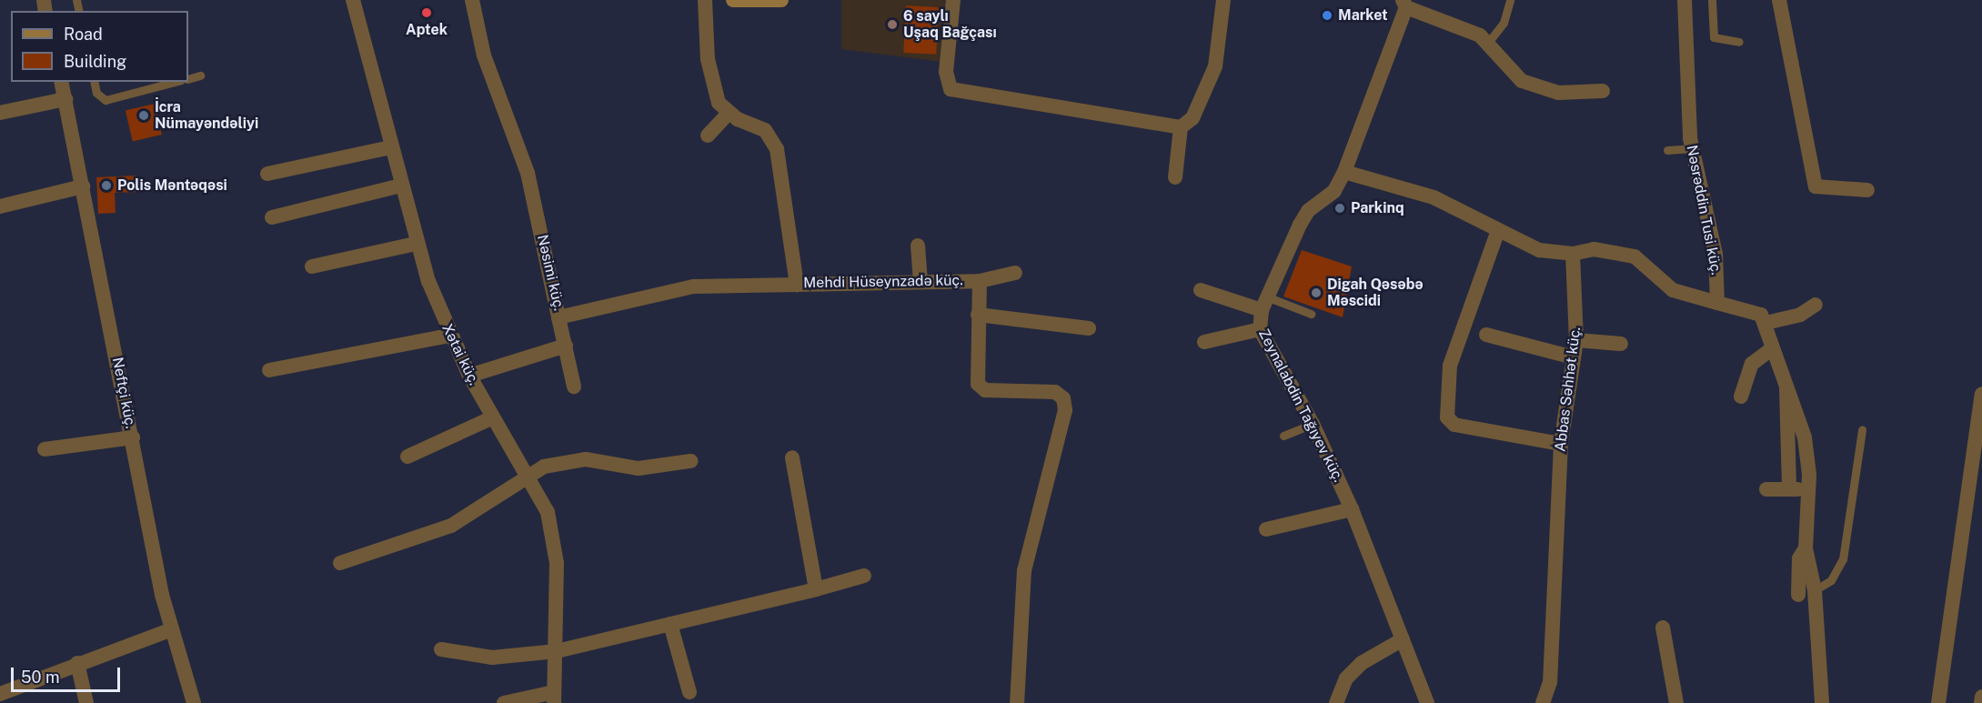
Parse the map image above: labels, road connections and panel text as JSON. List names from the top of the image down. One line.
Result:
{"streets":{"street":["Nəsrəddin Tusi küç.","Nəsimi küç.","Mehdi Hüseynzadə küç.","Xətai küç.","Abbas Səhhət küç.","Neftçi küç.","Zeynalabdin Tağıyev küç."]},"crossings":[["Nəsimi küç.","Mehdi Hüseynzadə küç."]],"places":["Aptek","Market","6 saylı Uşaq Bağçası","İcra Nümayəndəliyi","Polis Məntəqəsi","Parkinq","Digah Qəsəbə Məscidi"],"legend":["Road","Building"],"scale_bar":"50 m"}
